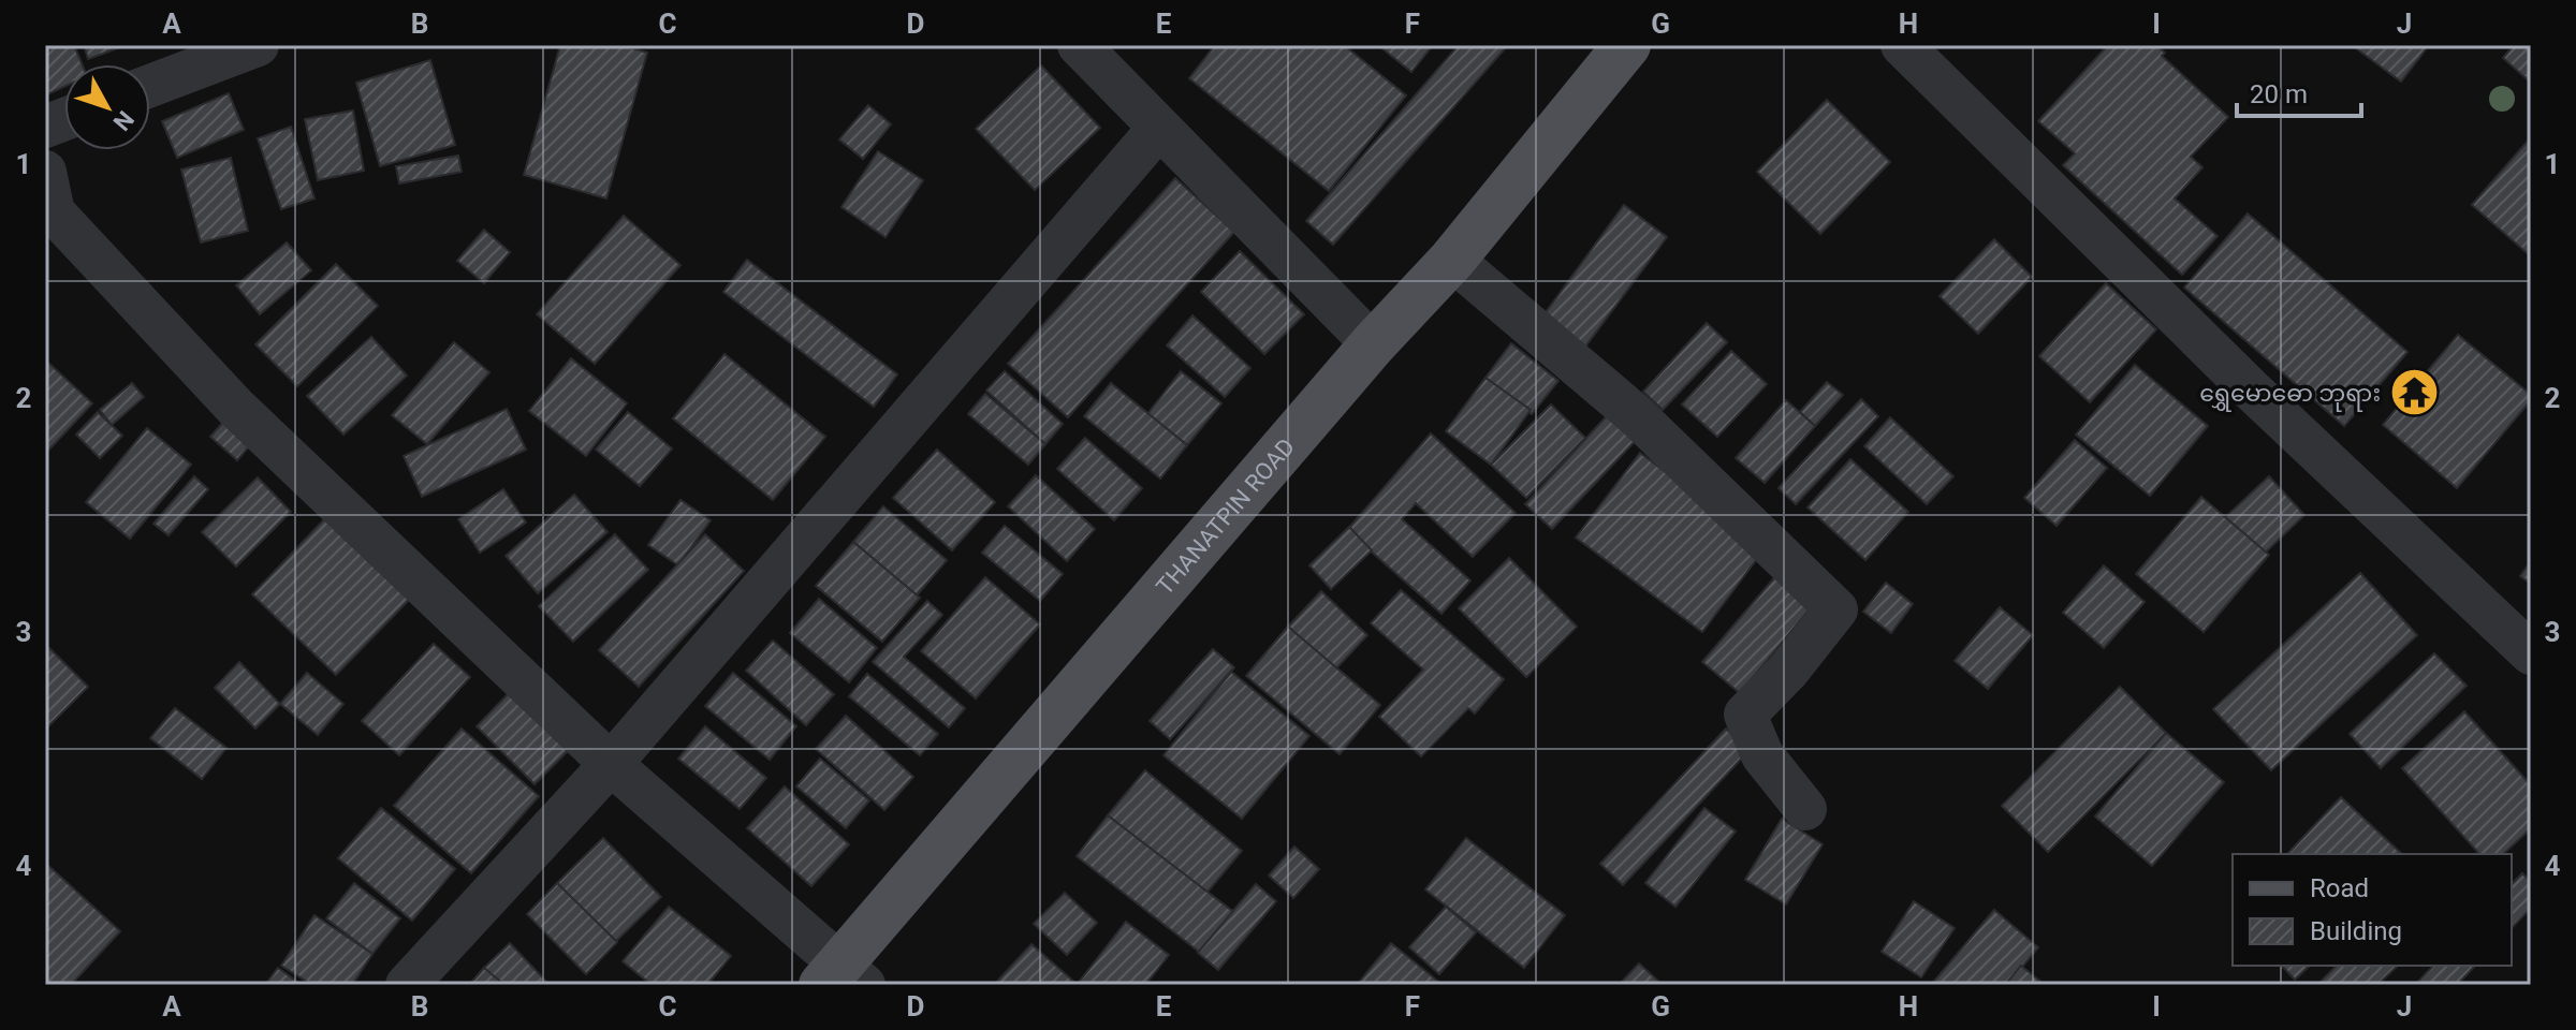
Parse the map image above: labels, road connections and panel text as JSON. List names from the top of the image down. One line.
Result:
{"streets":{"main road":["THANATPIN ROAD"]},"places":{"temple":["ရွှေမောဓော ဘုရား"]},"legend":["Road","Building"],"scale_bar":"20 m","north":"bottom right","grid":{"columns":["A","B","C","D","E","F","G","H","I","J"],"rows":["1","2","3","4"]}}
